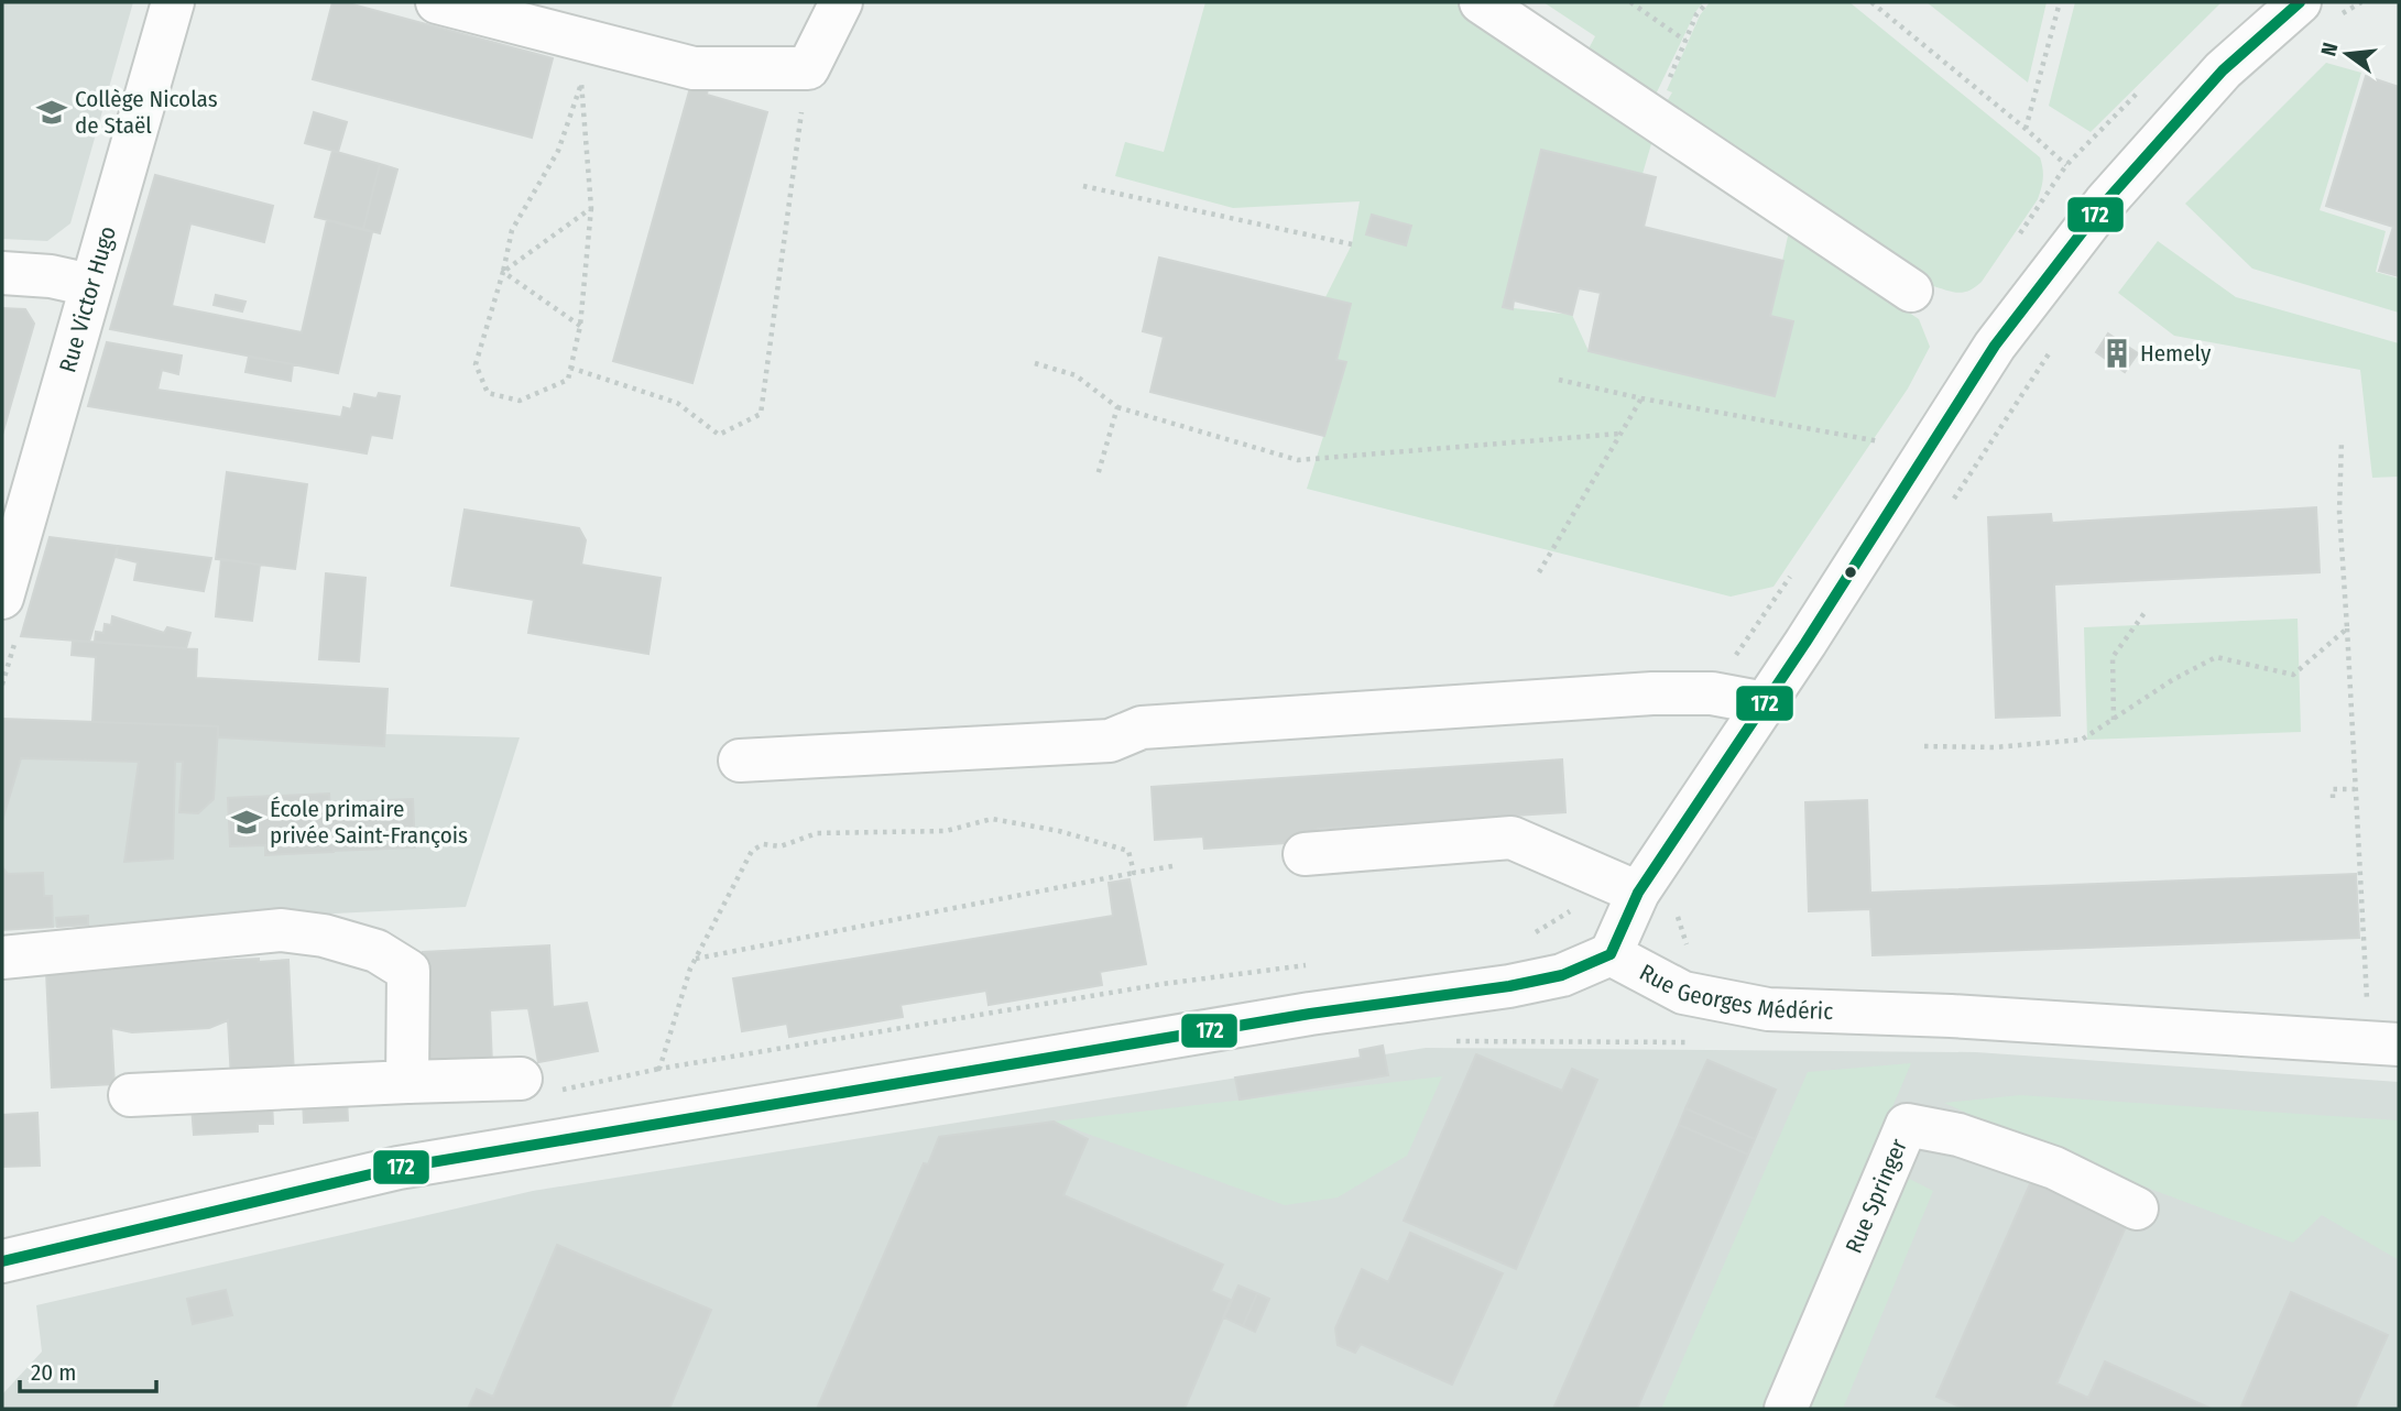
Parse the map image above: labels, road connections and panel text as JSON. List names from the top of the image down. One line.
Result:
{"streets":{"street":["Rue Victor Hugo","Rue Georges Médéric","Rue Springer"]},"places":{"school or university":["Collège Nicolas de Staël","École primaire privée Saint-François"],"building":["Hemely"]},"lines":["transit line 172"],"scale_bar":"20 m","north":"left"}
